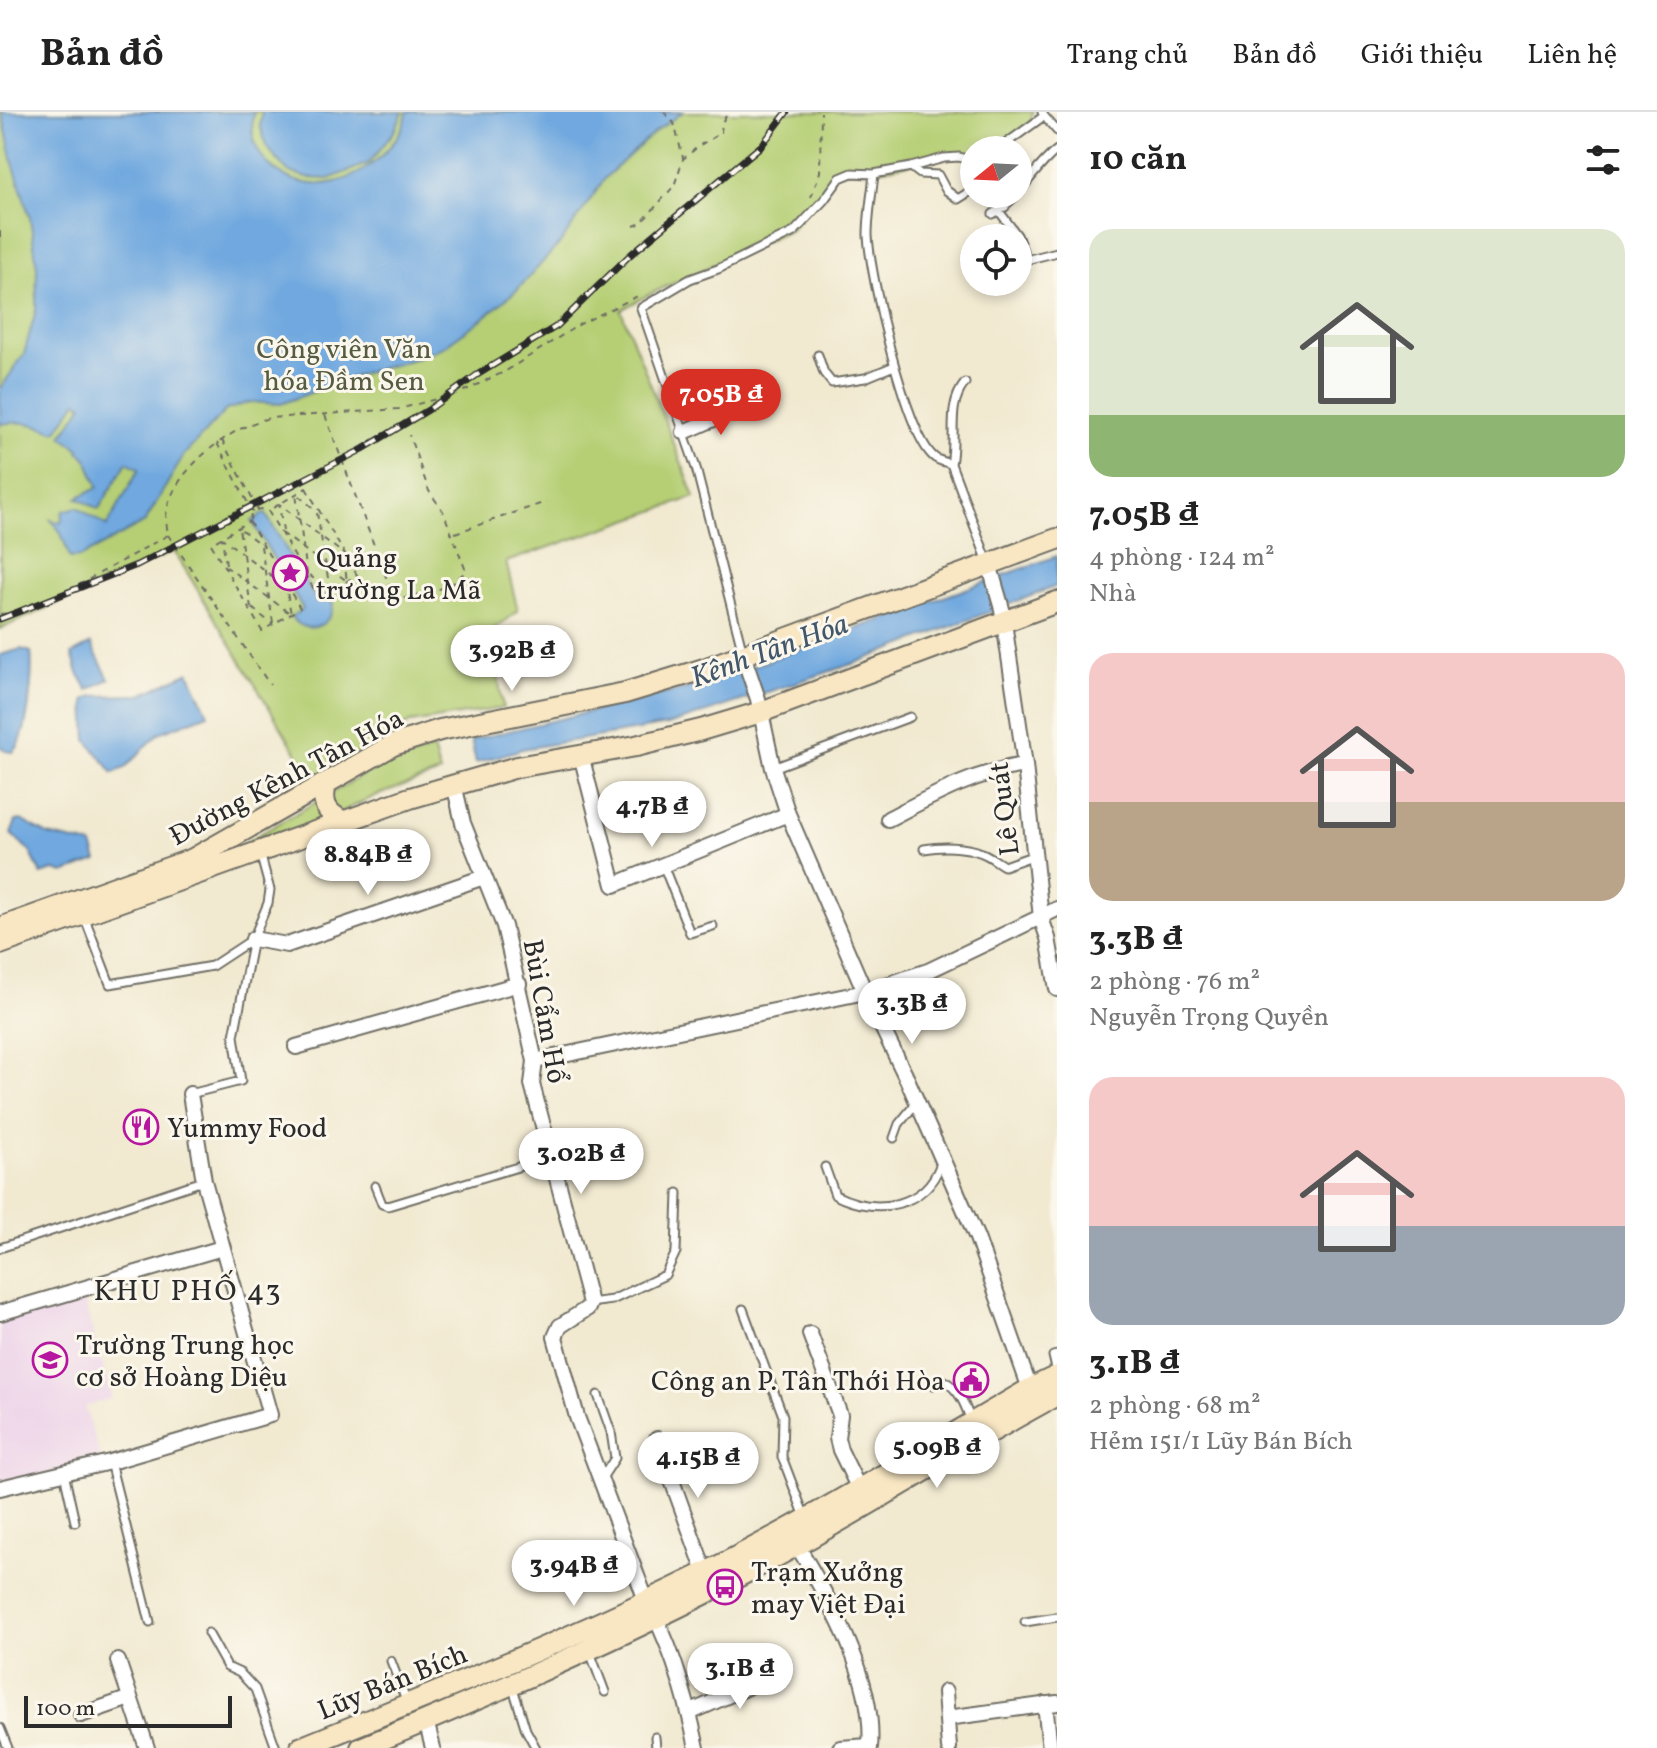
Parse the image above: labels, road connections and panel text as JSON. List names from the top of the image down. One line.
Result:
{"streets":{"street":["Đường Kênh Tân Hóa","Lê Quát","Bùi Cẩm Hổ","Lũy Bán Bích"]},"crossings":[["Đường Kênh Tân Hóa","Lê Quát"],["Đường Kênh Tân Hóa","Bùi Cẩm Hổ"]],"districts":["KHU PHỐ 43"],"water":["Kênh Tân Hóa"],"parks":["Công viên Văn hóa Đầm Sen"],"places":{"place":["Quảng trường La Mã"],"restaurant":["Yummy Food"],"school or university":["Trường Trung học cơ sở Hoàng Diệu"],"public building":["Công an P. Tân Thới Hòa"],"bus stop":["Trạm Xưởng may Việt Đại"]},"scale_bar":"100 m","north":"left","page":{"header":"Bản đồ","nav":["Trang chủ","Bản đồ","Giới thiệu","Liên hệ"],"heading":"10 căn","list":[{"name":"7.05B ₫","note":"4 phòng · 124 m² · Nhà"},{"name":"3.3B ₫","note":"2 phòng · 76 m² · Nguyễn Trọng Quyền"},{"name":"3.1B ₫","note":"2 phòng · 68 m² · Hẻm 151/1 Lũy Bán Bích"}],"price":["7.05B ₫","3.92B ₫","4.7B ₫","8.84B ₫","3.3B ₫","3.02B ₫","5.09B ₫","4.15B ₫","3.94B ₫","3.1B ₫"],"scale":"100 m"}}
